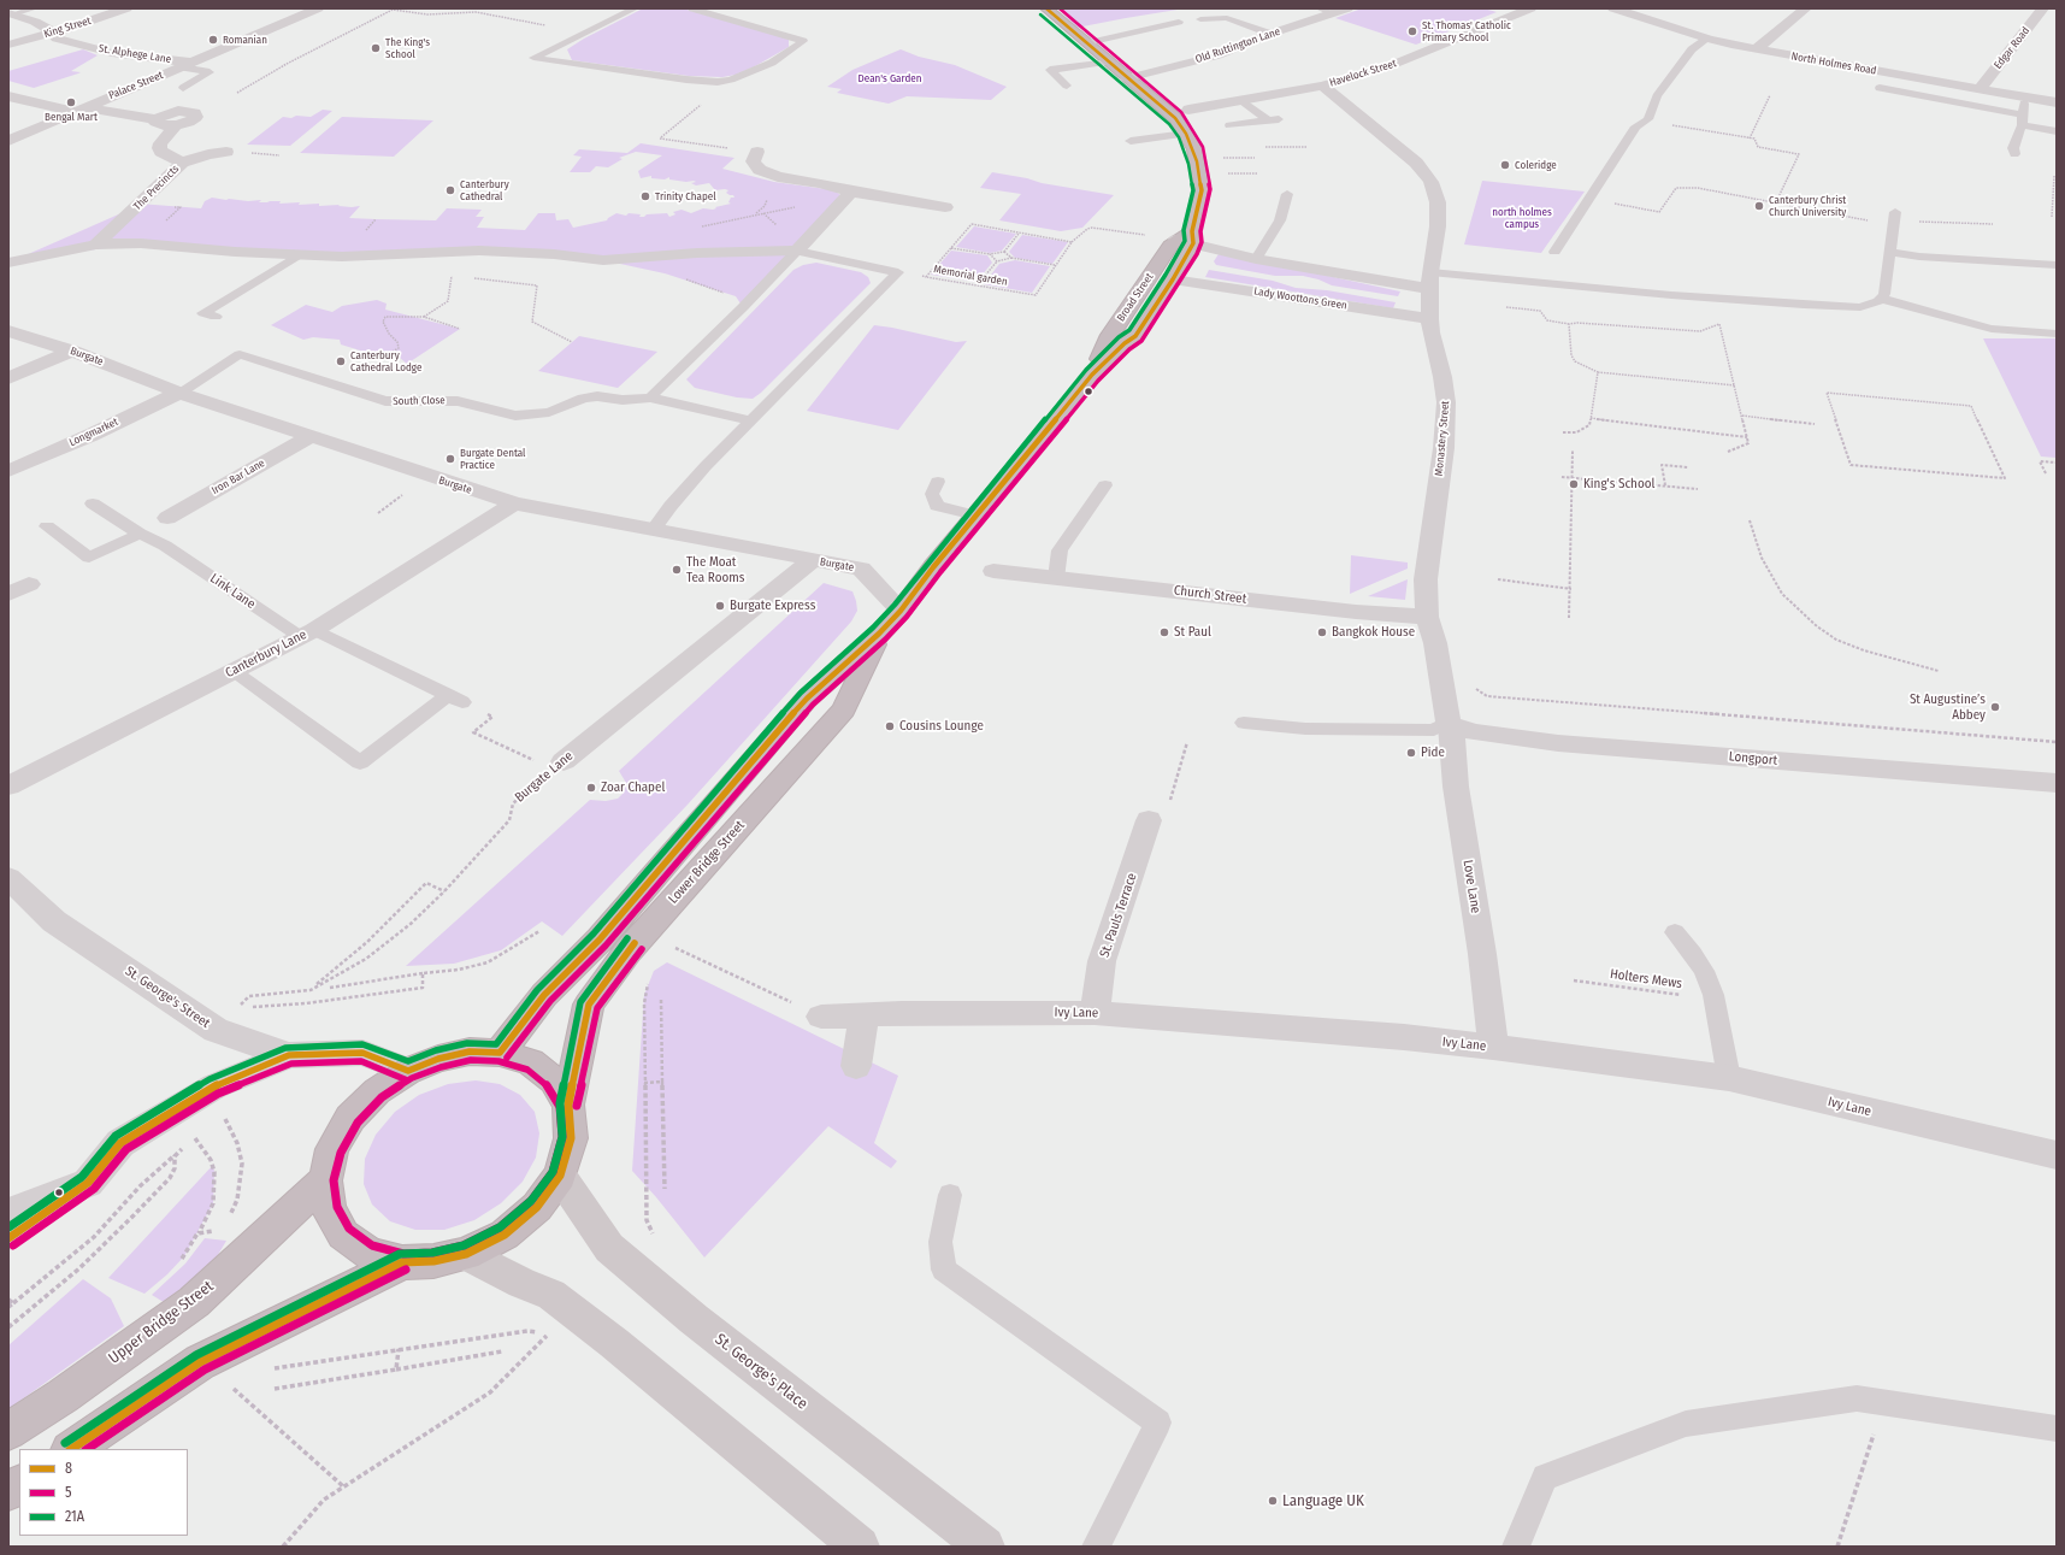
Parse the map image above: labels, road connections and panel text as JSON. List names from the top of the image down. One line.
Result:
{"streets":{"highway":["Broad Street","Lower Bridge Street","Upper Bridge Street"],"main road":["St. George's Place"],"street":["King Street","Old Ruttington Lane","Edgar Road","St. Alphege Lane","North Holmes Road","Havelock Street","Palace Street","The Precincts","Lady Woottons Green","Burgate","Longmarket","Monastery Street","Iron Bar Lane","Church Street","Canterbury Lane","Longport","Burgate Lane","Love Lane","St. Pauls Terrace","St. George's Street","Ivy Lane"],"lane":["South Close","Link Lane"],"path":["Memorial garden","Holters Mews"]},"crossings":[["King Street","St. Alphege Lane"],["Old Ruttington Lane","Broad Street"],["Edgar Road","North Holmes Road"],["St. Alphege Lane","Palace Street"],["Havelock Street","Monastery Street"],["Broad Street","Lady Woottons Green"],["Broad Street","Lower Bridge Street"],["Lady Woottons Green","Monastery Street"],["Burgate","South Close"],["Burgate","Longmarket"],["Burgate","Iron Bar Lane"],["Burgate","Canterbury Lane"],["Burgate","Burgate Lane"],["Burgate","Lower Bridge Street"],["South Close","Longmarket"],["Monastery Street","Church Street"],["Monastery Street","Longport"],["Monastery Street","Love Lane"],["Link Lane","Canterbury Lane"],["Longport","Love Lane"],["Love Lane","Ivy Lane"],["St. Pauls Terrace","Ivy Lane"]],"parks":["Dean's Garden","north holmes campus"],"places":["St. Thomas' Catholic Primary School","Romanian","The King's School","Bengal Mart","Coleridge","Canterbury Cathedral","Trinity Chapel","Canterbury Christ Church University","Canterbury Cathedral Lodge","Burgate Dental Practice","King's School","The Moat Tea Rooms","Burgate Express","St Paul","Bangkok House","St Augustine’s Abbey","Cousins Lounge","Pide","Zoar Chapel","Language UK"],"lines":["transit line 8","transit line 5","transit line 21A"],"legend":["8","5","21A"]}
